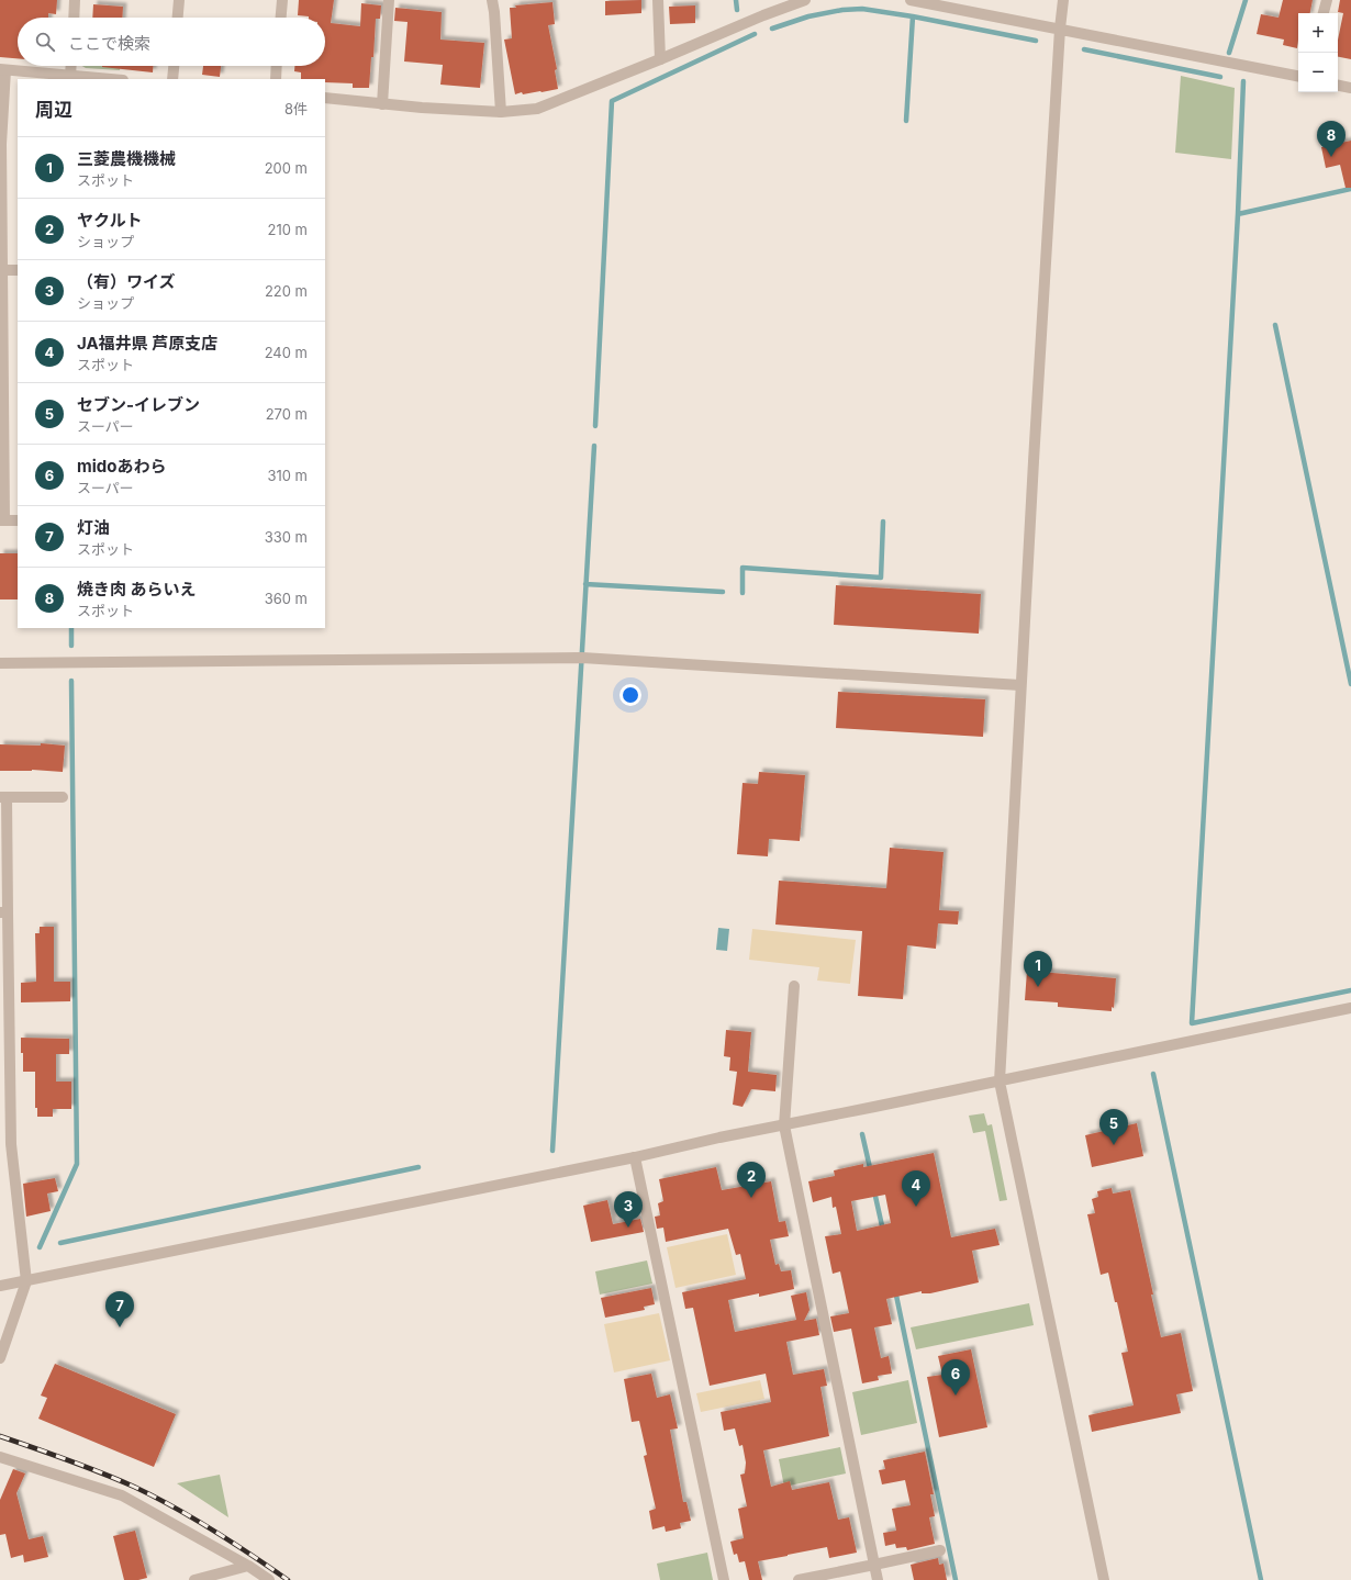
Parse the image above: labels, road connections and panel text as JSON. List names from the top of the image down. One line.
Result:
{"page":{"map_buttons":["+","−"],"search":"ここで検索","heading":["周辺","8件"],"pins":["8","1","5","2","4","3","7","6"],"list":[{"mark":"1","name":"三菱農機機械","note":"スポット","value":"200 m"},{"mark":"2","name":"ヤクルト","note":"ショップ","value":"210 m"},{"mark":"3","name":"（有）ワイズ","note":"ショップ","value":"220 m"},{"mark":"4","name":"JA福井県 芦原支店","note":"スポット","value":"240 m"},{"mark":"5","name":"セブン-イレブン","note":"スーパー","value":"270 m"},{"mark":"6","name":"midoあわら","note":"スーパー","value":"310 m"},{"mark":"7","name":"灯油","note":"スポット","value":"330 m"},{"mark":"8","name":"焼き肉 あらいえ","note":"スポット","value":"360 m"}]}}
